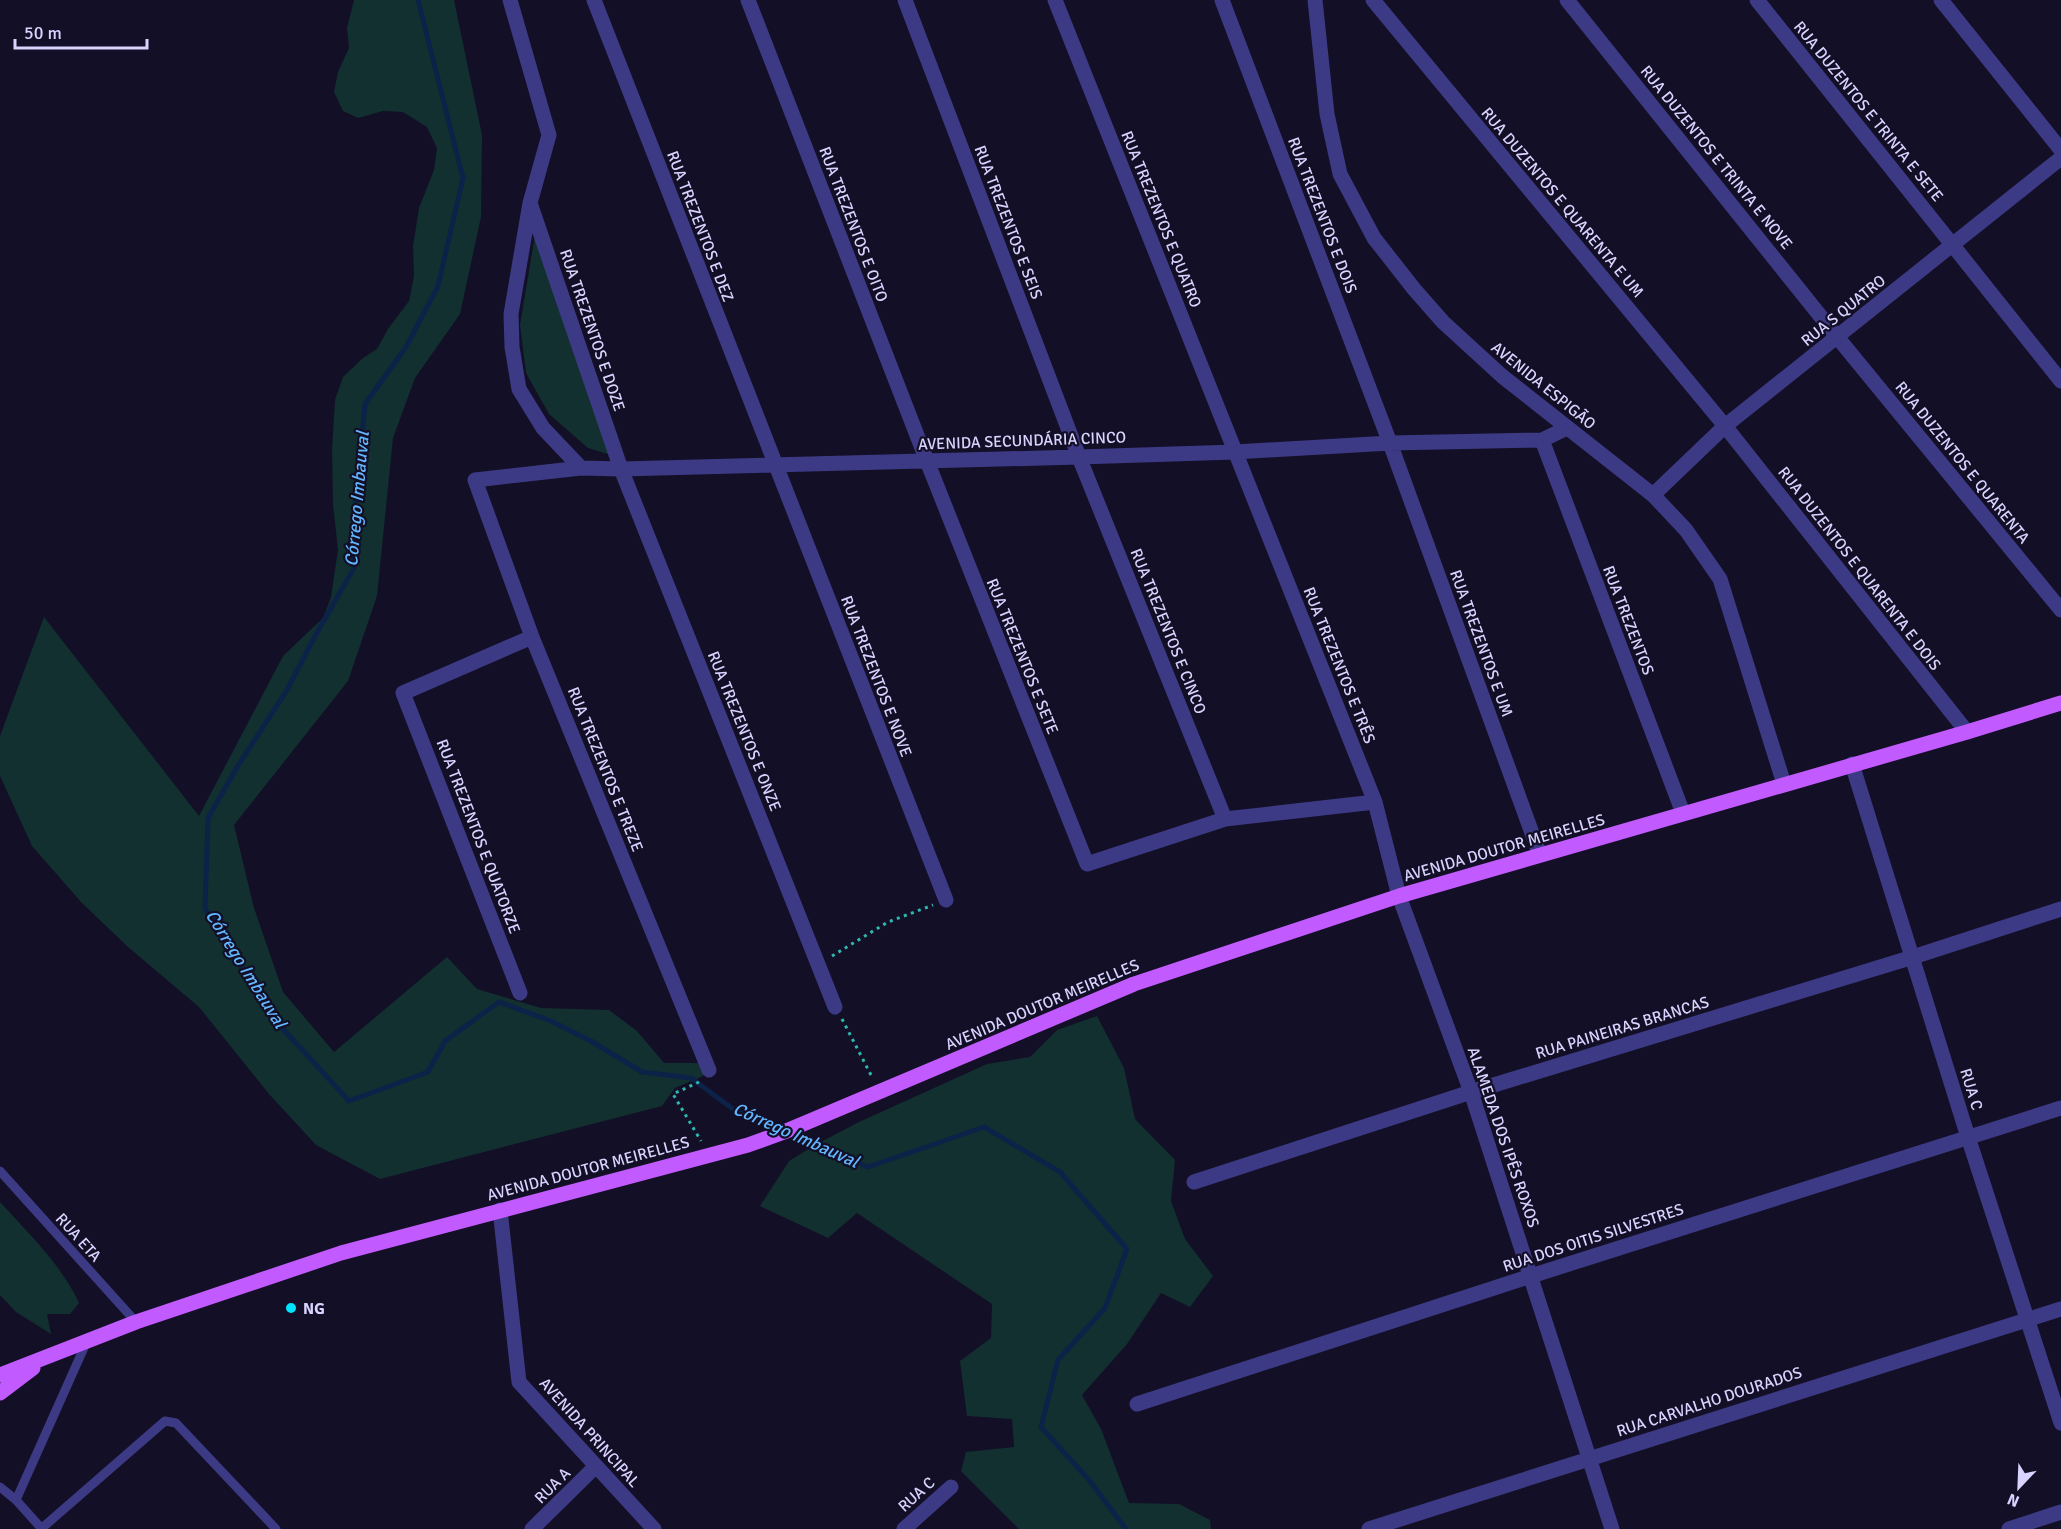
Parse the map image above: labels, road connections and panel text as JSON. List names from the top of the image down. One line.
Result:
{"streets":{"main road":["AVENIDA DOUTOR MEIRELLES"],"street":["RUA DUZENTOS E TRINTA E SETE","RUA DUZENTOS E TRINTA E NOVE","RUA DUZENTOS E QUARENTA E UM","RUA TREZENTOS E DOIS","RUA TREZENTOS E QUATRO","RUA TREZENTOS E SEIS","RUA TREZENTOS E OITO","RUA TREZENTOS E DEZ","RUA S QUATRO","RUA TREZENTOS E DOZE","AVENIDA ESPIGÃO","AVENIDA SECUNDÁRIA CINCO","RUA DUZENTOS E QUARENTA","RUA DUZENTOS E QUARENTA E DOIS","RUA TREZENTOS","RUA TREZENTOS E CINCO","RUA TREZENTOS E UM","RUA TREZENTOS E SETE","RUA TREZENTOS E TRÊS","RUA TREZENTOS E NOVE","RUA TREZENTOS E ONZE","RUA TREZENTOS E TREZE","RUA TREZENTOS E QUATORZE","RUA PAINEIRAS BRANCAS","RUA C","ALAMEDA DOS IPÊS ROXOS","RUA DOS OITIS SILVESTRES","RUA CARVALHO DOURADOS","AVENIDA PRINCIPAL","RUA A"],"lane":["RUA ETA"]},"crossings":[["RUA DUZENTOS E TRINTA E SETE","RUA S QUATRO"],["RUA DUZENTOS E TRINTA E NOVE","RUA S QUATRO"],["RUA DUZENTOS E TRINTA E NOVE","RUA DUZENTOS E QUARENTA"],["RUA DUZENTOS E QUARENTA E UM","RUA S QUATRO"],["RUA DUZENTOS E QUARENTA E UM","RUA DUZENTOS E QUARENTA E DOIS"],["RUA TREZENTOS E DOIS","AVENIDA SECUNDÁRIA CINCO"],["RUA TREZENTOS E DOIS","RUA TREZENTOS E UM"],["RUA TREZENTOS E QUATRO","AVENIDA SECUNDÁRIA CINCO"],["RUA TREZENTOS E QUATRO","RUA TREZENTOS E TRÊS"],["RUA TREZENTOS E SEIS","AVENIDA SECUNDÁRIA CINCO"],["RUA TREZENTOS E SEIS","RUA TREZENTOS E CINCO"],["RUA TREZENTOS E OITO","AVENIDA SECUNDÁRIA CINCO"],["RUA TREZENTOS E OITO","RUA TREZENTOS E SETE"],["RUA TREZENTOS E DEZ","AVENIDA SECUNDÁRIA CINCO"],["RUA TREZENTOS E DEZ","RUA TREZENTOS E NOVE"],["RUA S QUATRO","AVENIDA ESPIGÃO"],["RUA S QUATRO","RUA DUZENTOS E QUARENTA"],["RUA S QUATRO","RUA DUZENTOS E QUARENTA E DOIS"],["RUA TREZENTOS E DOZE","AVENIDA SECUNDÁRIA CINCO"],["RUA TREZENTOS E DOZE","RUA TREZENTOS E ONZE"],["AVENIDA ESPIGÃO","AVENIDA SECUNDÁRIA CINCO"],["AVENIDA ESPIGÃO","AVENIDA DOUTOR MEIRELLES"],["AVENIDA SECUNDÁRIA CINCO","RUA TREZENTOS"],["AVENIDA SECUNDÁRIA CINCO","RUA TREZENTOS E CINCO"],["AVENIDA SECUNDÁRIA CINCO","RUA TREZENTOS E UM"],["AVENIDA SECUNDÁRIA CINCO","RUA TREZENTOS E SETE"],["AVENIDA SECUNDÁRIA CINCO","RUA TREZENTOS E TRÊS"],["AVENIDA SECUNDÁRIA CINCO","RUA TREZENTOS E NOVE"],["AVENIDA SECUNDÁRIA CINCO","RUA TREZENTOS E ONZE"],["AVENIDA SECUNDÁRIA CINCO","RUA TREZENTOS E TREZE"],["RUA DUZENTOS E QUARENTA E DOIS","AVENIDA DOUTOR MEIRELLES"],["RUA TREZENTOS","AVENIDA DOUTOR MEIRELLES"],["RUA TREZENTOS E CINCO","RUA TREZENTOS E SETE"],["RUA TREZENTOS E UM","AVENIDA DOUTOR MEIRELLES"],["RUA TREZENTOS E TRÊS","AVENIDA DOUTOR MEIRELLES"],["RUA TREZENTOS E TRÊS","ALAMEDA DOS IPÊS ROXOS"],["RUA TREZENTOS E TREZE","RUA TREZENTOS E QUATORZE"],["AVENIDA DOUTOR MEIRELLES","RUA C"],["AVENIDA DOUTOR MEIRELLES","ALAMEDA DOS IPÊS ROXOS"],["AVENIDA DOUTOR MEIRELLES","RUA ETA"],["AVENIDA DOUTOR MEIRELLES","AVENIDA PRINCIPAL"],["RUA PAINEIRAS BRANCAS","RUA C"],["RUA PAINEIRAS BRANCAS","ALAMEDA DOS IPÊS ROXOS"],["RUA C","RUA DOS OITIS SILVESTRES"],["RUA C","RUA CARVALHO DOURADOS"],["ALAMEDA DOS IPÊS ROXOS","RUA DOS OITIS SILVESTRES"],["ALAMEDA DOS IPÊS ROXOS","RUA CARVALHO DOURADOS"],["AVENIDA PRINCIPAL","RUA A"]],"water":["Córrego Imbauval"],"places":["NG"],"scale_bar":"50 m","north":"bottom left"}
